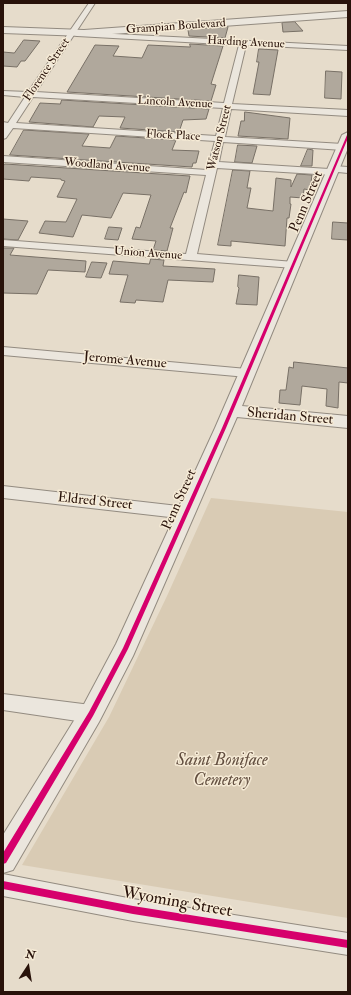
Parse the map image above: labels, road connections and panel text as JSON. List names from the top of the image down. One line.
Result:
{"streets":{"street":["Grampian Boulevard","Harding Avenue","Florence Street","Lincoln Avenue","Flock Place","Watson Street","Woodland Avenue","Penn Street","Union Avenue","Jerome Avenue","Sheridan Street","Eldred Street","Wyoming Street"]},"crossings":[["Grampian Boulevard","Harding Avenue"],["Grampian Boulevard","Florence Street"],["Harding Avenue","Florence Street"],["Harding Avenue","Watson Street"],["Florence Street","Lincoln Avenue"],["Florence Street","Flock Place"],["Lincoln Avenue","Watson Street"],["Flock Place","Watson Street"],["Flock Place","Penn Street"],["Watson Street","Woodland Avenue"],["Watson Street","Union Avenue"],["Woodland Avenue","Penn Street"],["Penn Street","Union Avenue"],["Penn Street","Jerome Avenue"],["Penn Street","Sheridan Street"],["Penn Street","Eldred Street"]],"parks":["Saint Boniface Cemetery"],"north":"top"}
